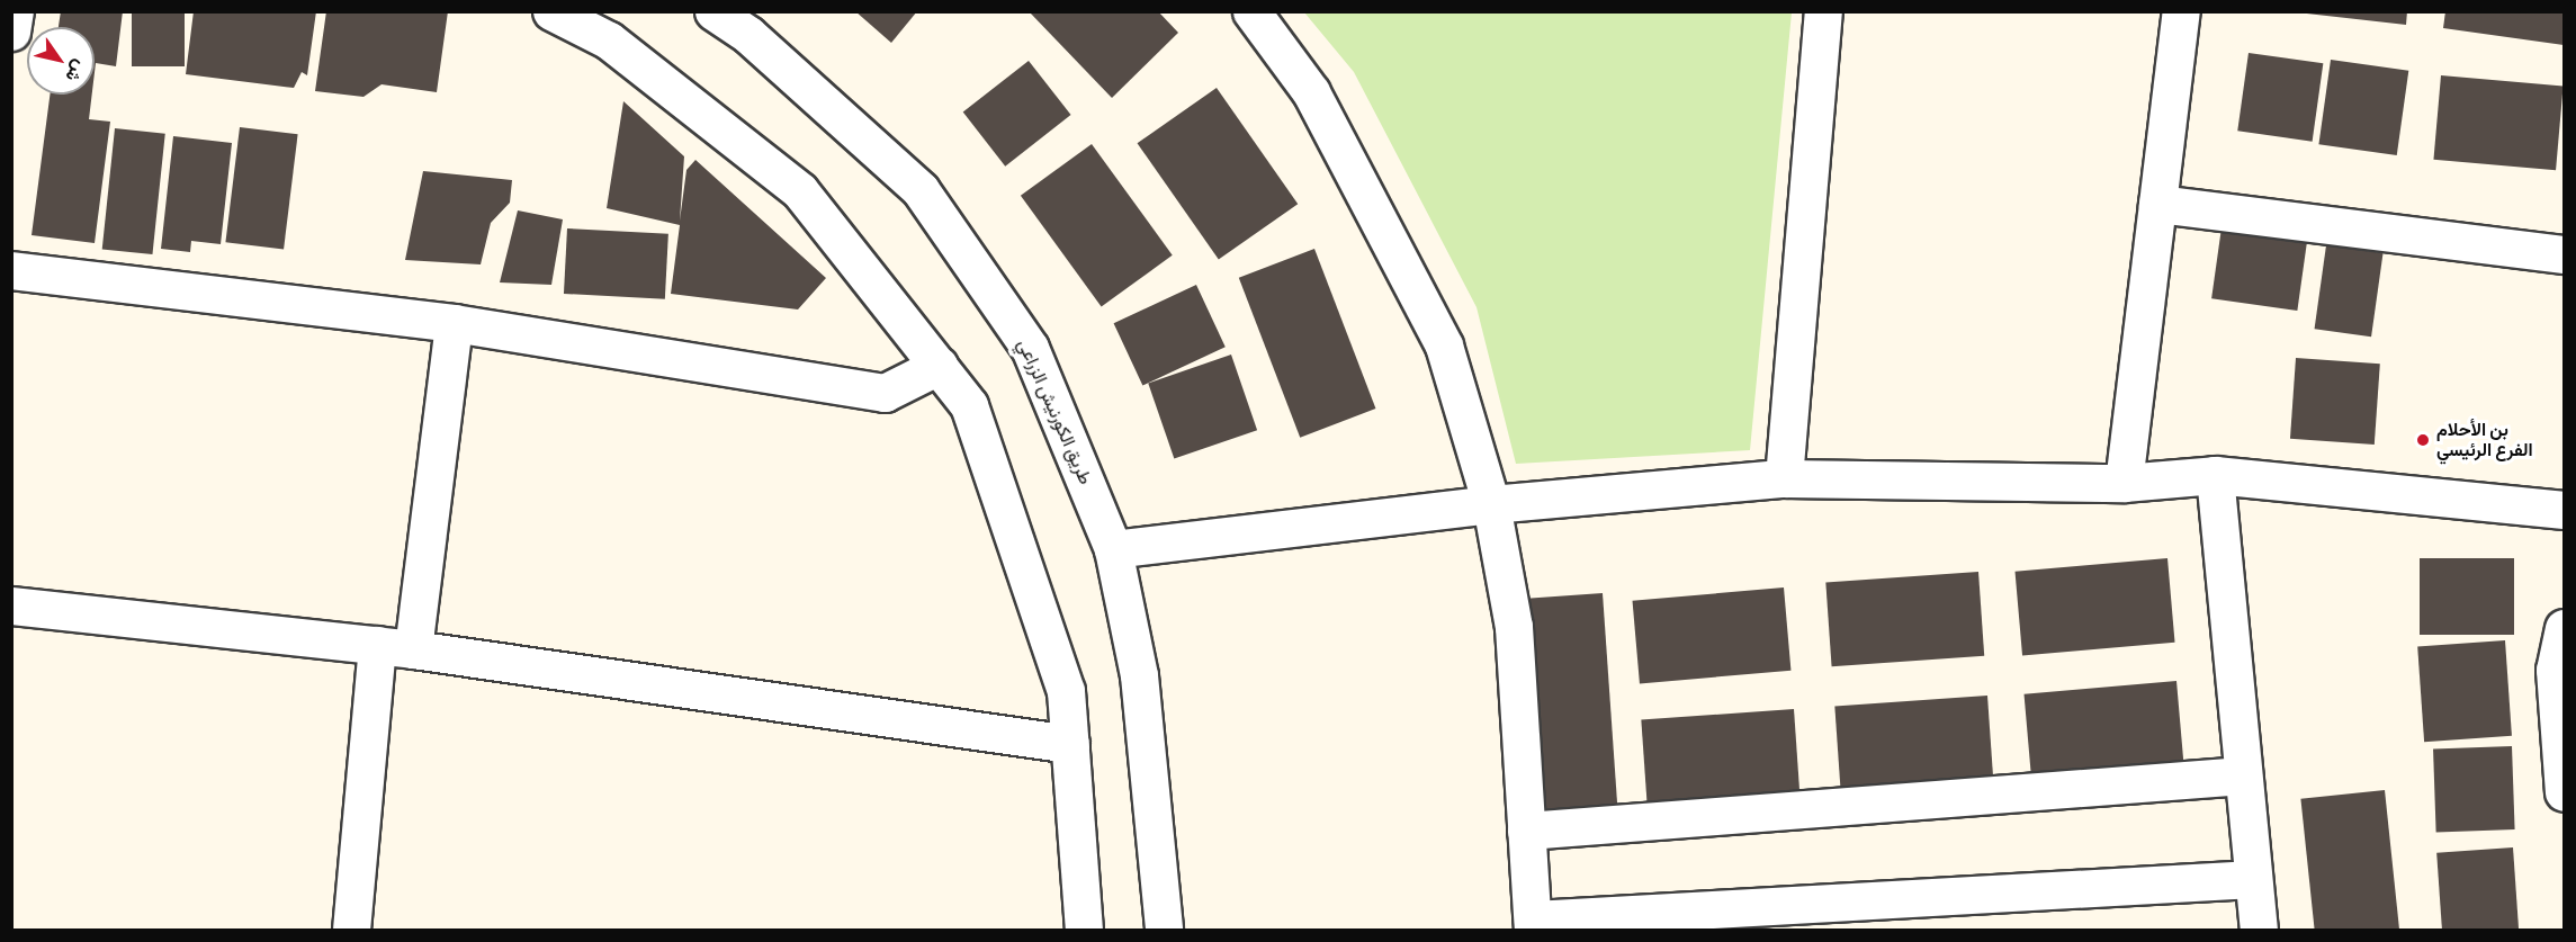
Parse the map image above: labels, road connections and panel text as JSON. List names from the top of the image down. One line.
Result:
{"streets":{"street":["طريق الكورنيش الزراعي"]},"places":["بن الأحلام الفرع الرئيسي"],"north":"bottom right"}
